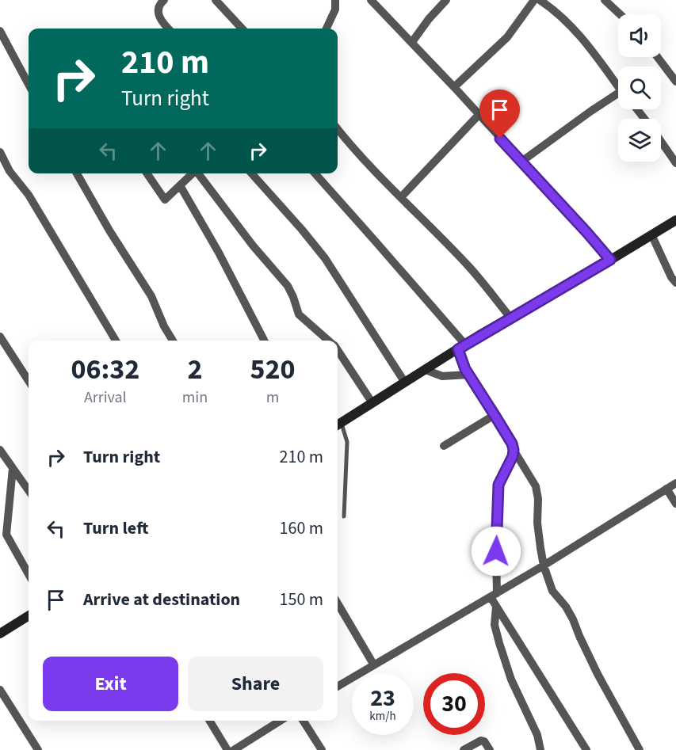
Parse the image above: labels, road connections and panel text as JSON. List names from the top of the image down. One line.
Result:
{"page":{"turn":["210 m","Turn right"],"eta":["06:32","Arrival","2","min","520","m"],"list":[{"name":"Turn right","value":"210 m"},{"name":"Turn left","value":"160 m"},{"name":"Arrive at destination","value":"150 m"}],"buttons":["Exit","Share"],"speed":"23 km/h","limit":"30"}}
